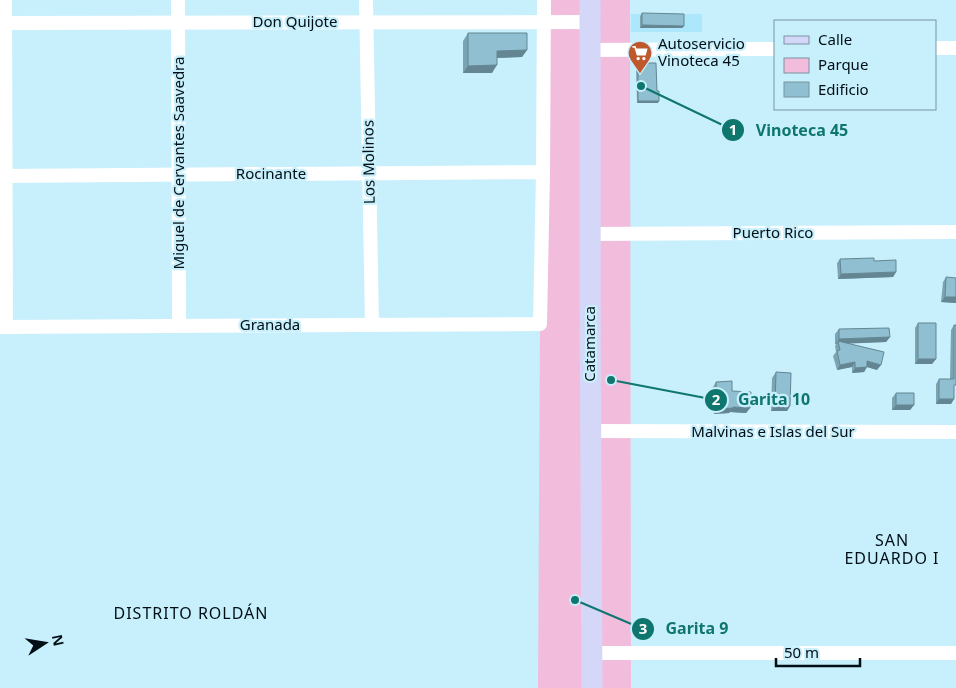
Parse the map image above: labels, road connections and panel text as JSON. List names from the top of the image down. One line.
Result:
{"streets":{"main road":["Catamarca"],"street":["Don Quijote","Los Molinos","Miguel de Cervantes Saavedra","Rocinante","Puerto Rico","Granada","Malvinas e Islas del Sur"]},"crossings":[["Don Quijote","Los Molinos"],["Don Quijote","Miguel de Cervantes Saavedra"],["Don Quijote","Catamarca"],["Los Molinos","Rocinante"],["Los Molinos","Granada"],["Miguel de Cervantes Saavedra","Rocinante"],["Miguel de Cervantes Saavedra","Granada"],["Rocinante","Granada"],["Puerto Rico","Catamarca"],["Catamarca","Malvinas e Islas del Sur"]],"districts":["SAN EDUARDO I","DISTRITO ROLDÁN"],"places":{"supermarket":["Autoservicio Vinoteca 45"],"other":["Vinoteca 45","Garita 10","Garita 9"]},"legend":["Calle","Parque","Edificio"],"scale_bar":"50 m","north":"right"}
